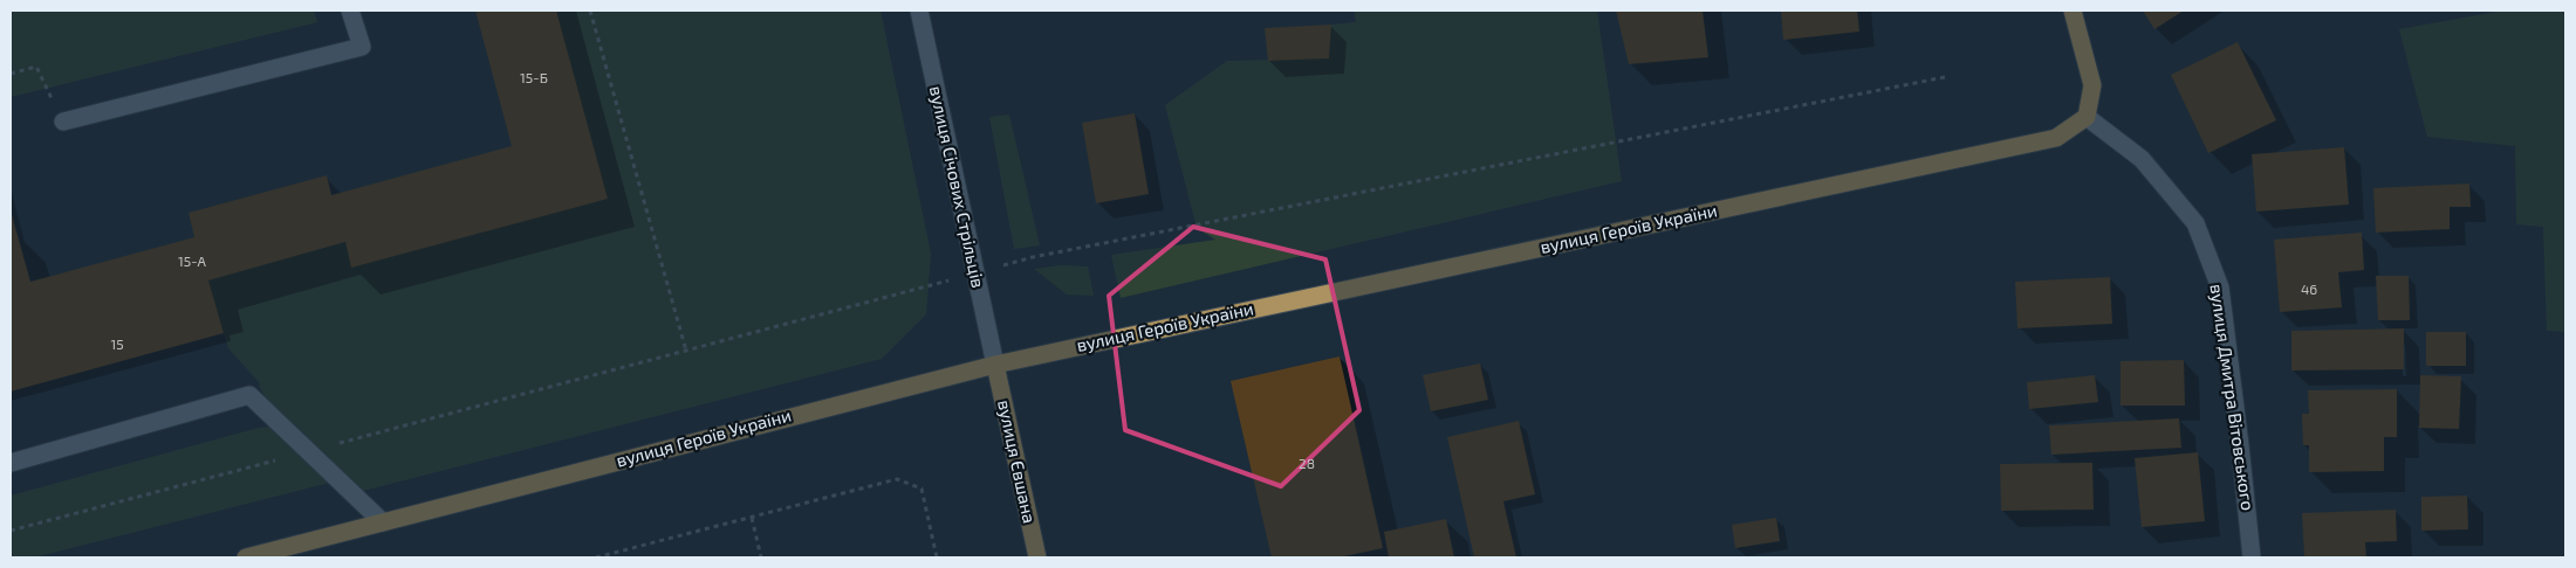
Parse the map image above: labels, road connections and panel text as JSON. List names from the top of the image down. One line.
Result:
{"streets":{"main road":["вулиця Героїв України","вулиця Євшана"],"street":["вулиця Січових Стрільців","вулиця Дмитра Вітовського"]},"crossings":[["вулиця Січових Стрільців","вулиця Героїв України"],["вулиця Січових Стрільців","вулиця Євшана"],["вулиця Героїв України","вулиця Дмитра Вітовського"],["вулиця Героїв України","вулиця Євшана"]],"house_numbers":["15-Б","15-А","46","15","28"]}
